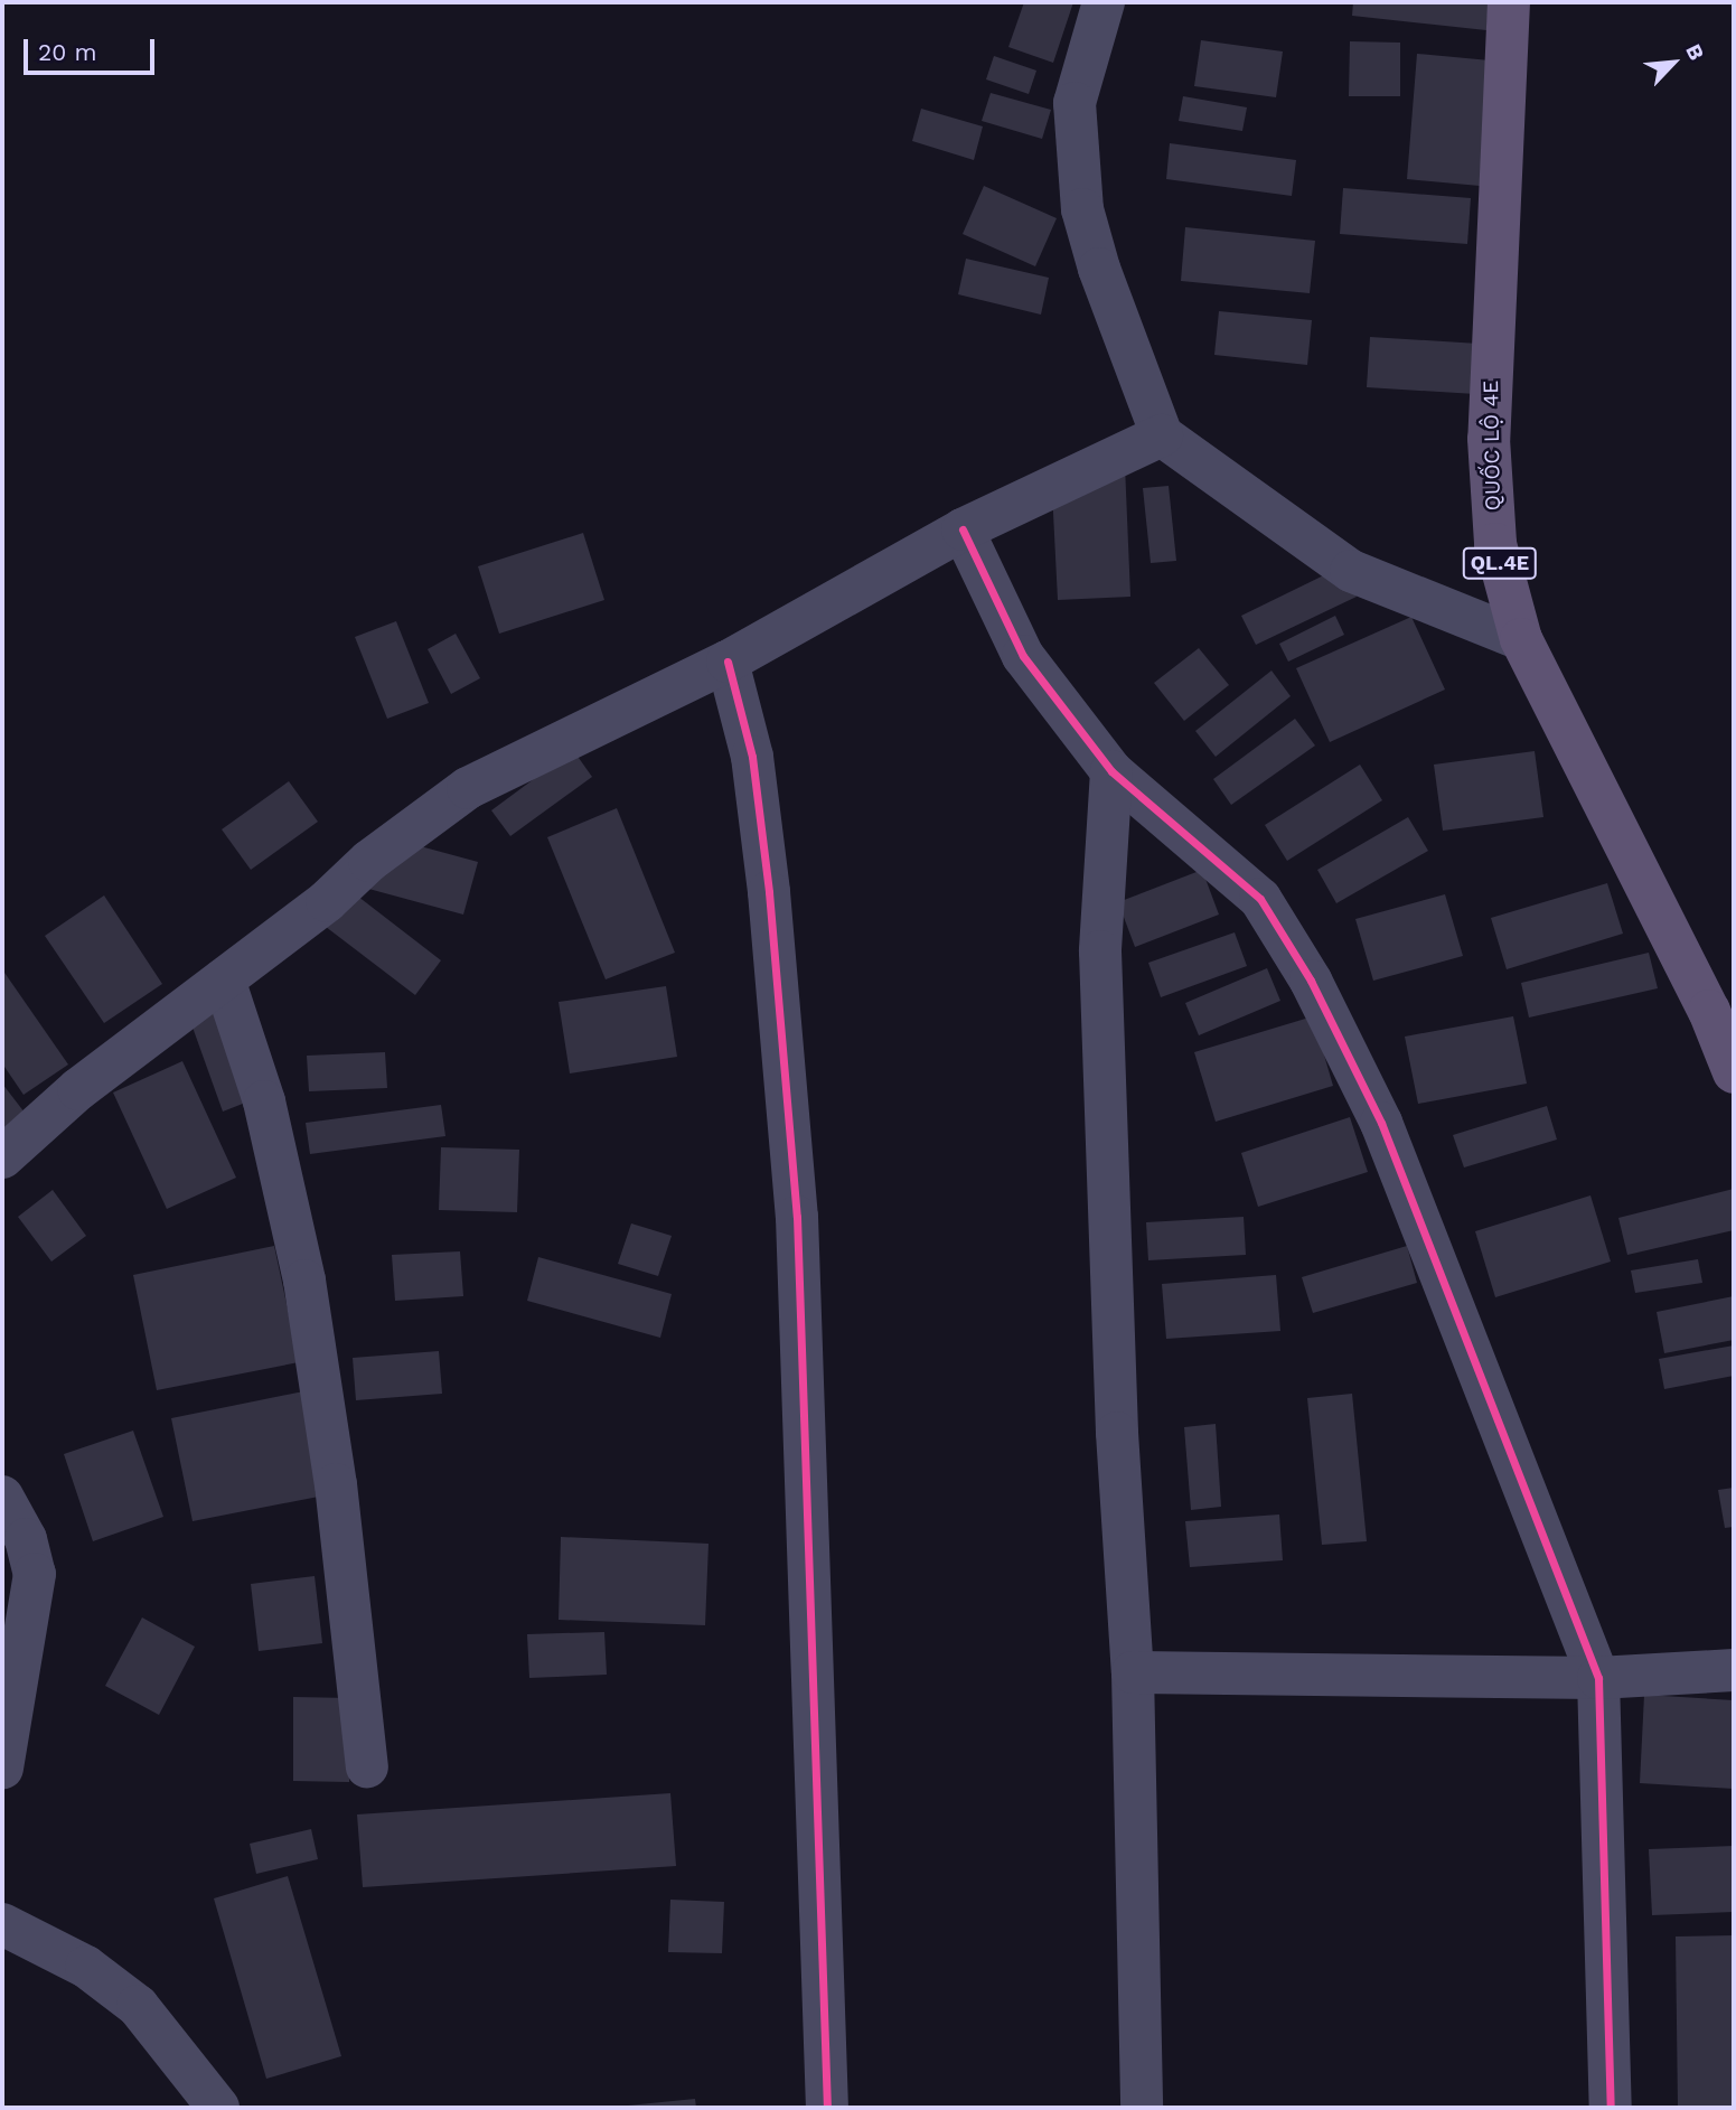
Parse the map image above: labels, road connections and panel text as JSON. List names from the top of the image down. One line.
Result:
{"streets":{"main road":["QUỐC LỘ 4E","QL.4E"]},"scale_bar":"20 m","north":"top right"}
